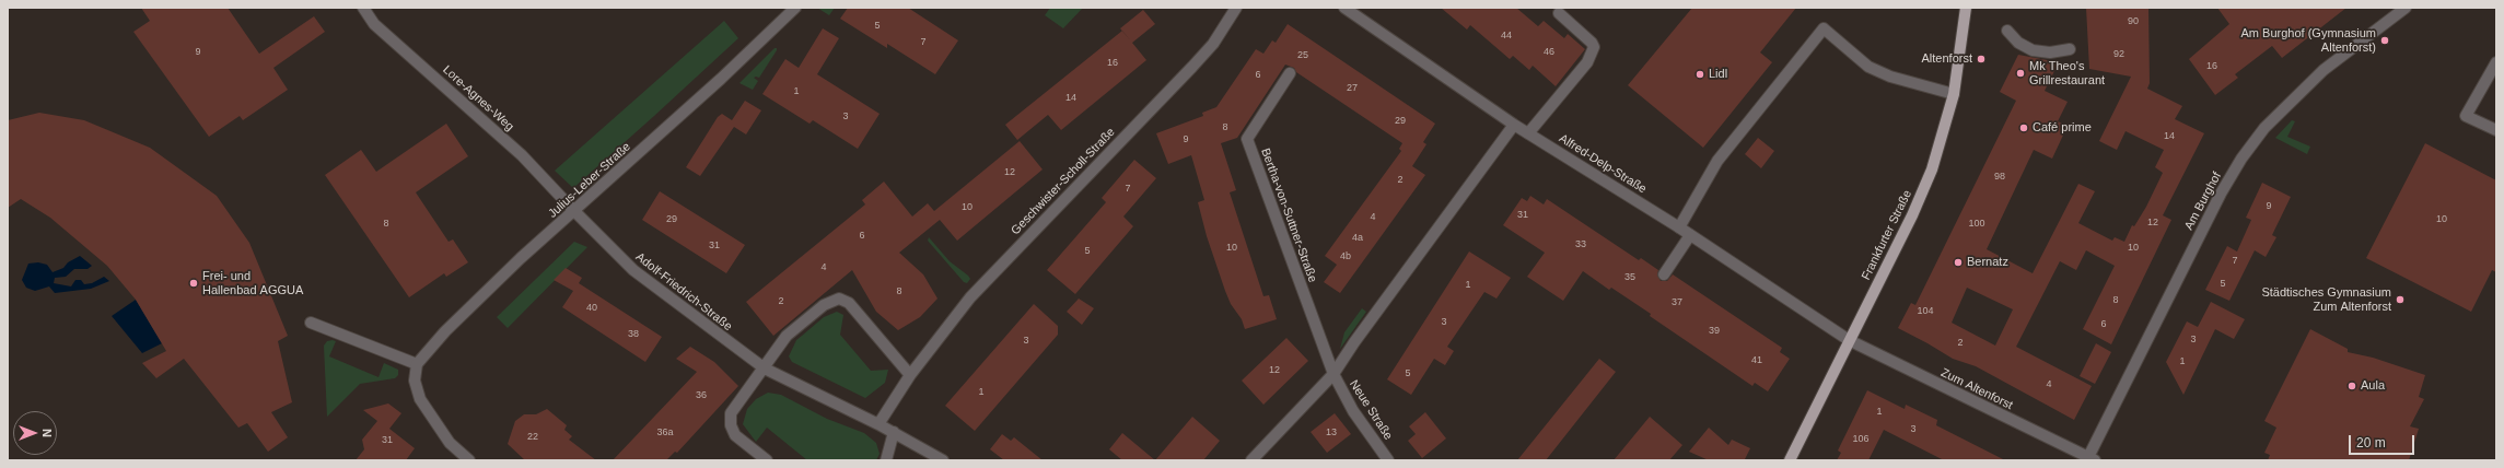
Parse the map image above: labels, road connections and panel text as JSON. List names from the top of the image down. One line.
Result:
{"streets":{"main road":["Frankfurter Straße"],"street":["Lore-Agnes-Weg","Alfred-Delp-Straße","Julius-Leber-Straße","Geschwister-Scholl-Straße","Am Burghof","Bertha-von-Suttner-Straße","Adolf-Friedrich-Straße","Zum Altenforst","Neue Straße"]},"crossings":[["Lore-Agnes-Weg","Julius-Leber-Straße"],["Lore-Agnes-Weg","Adolf-Friedrich-Straße"],["Alfred-Delp-Straße","Frankfurter Straße"],["Alfred-Delp-Straße","Zum Altenforst"],["Julius-Leber-Straße","Adolf-Friedrich-Straße"],["Geschwister-Scholl-Straße","Adolf-Friedrich-Straße"],["Am Burghof","Zum Altenforst"],["Bertha-von-Suttner-Straße","Neue Straße"],["Frankfurter Straße","Zum Altenforst"]],"places":["Am Burghof (Gymnasium Altenforst)","Altenforst","Mk Theo's Grillrestaurant","Lidl","Café prime","Bernatz","Frei- und Hallenbad AGGUA","Städtisches Gymnasium Zum Altenforst","Aula"],"house_numbers":["90","5","44","7","9","46","92","25","16","16","6","27","1","14","3","29","8","14","9","12","98","2","7","9","10","31","4","29","10","12","8","100","6","4a","33","31","10","10","5","4b","7","4","35","5","1","8","8","2","37","40","104","3","6","39","38","3","3","2","41","1","12","5","4","1","36","1","3","36a","13","22","106","31"],"scale_bar":"20 m","north":"right"}
